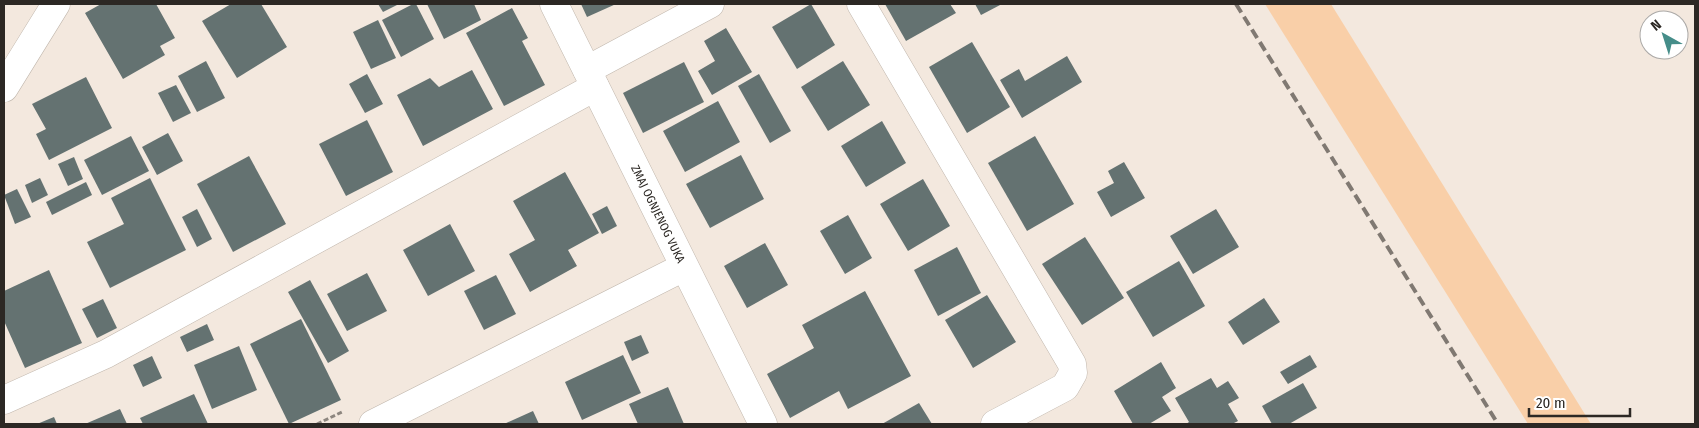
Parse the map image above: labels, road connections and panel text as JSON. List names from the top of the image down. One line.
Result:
{"streets":{"street":["ZMAJ OGNJENOG VUKA"]},"scale_bar":"20 m","north":"top left"}
